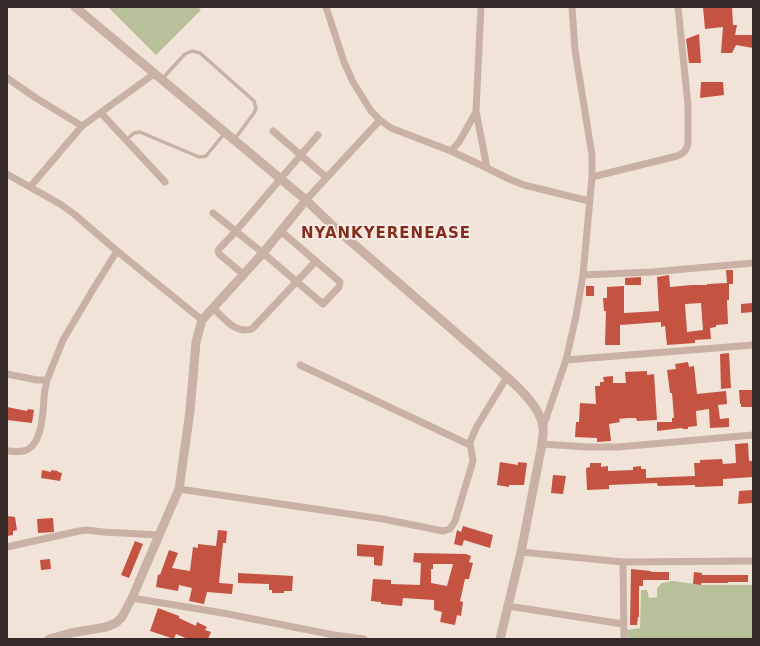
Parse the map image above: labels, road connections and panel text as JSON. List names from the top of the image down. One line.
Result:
{"districts":["NYANKYERENEASE"]}
